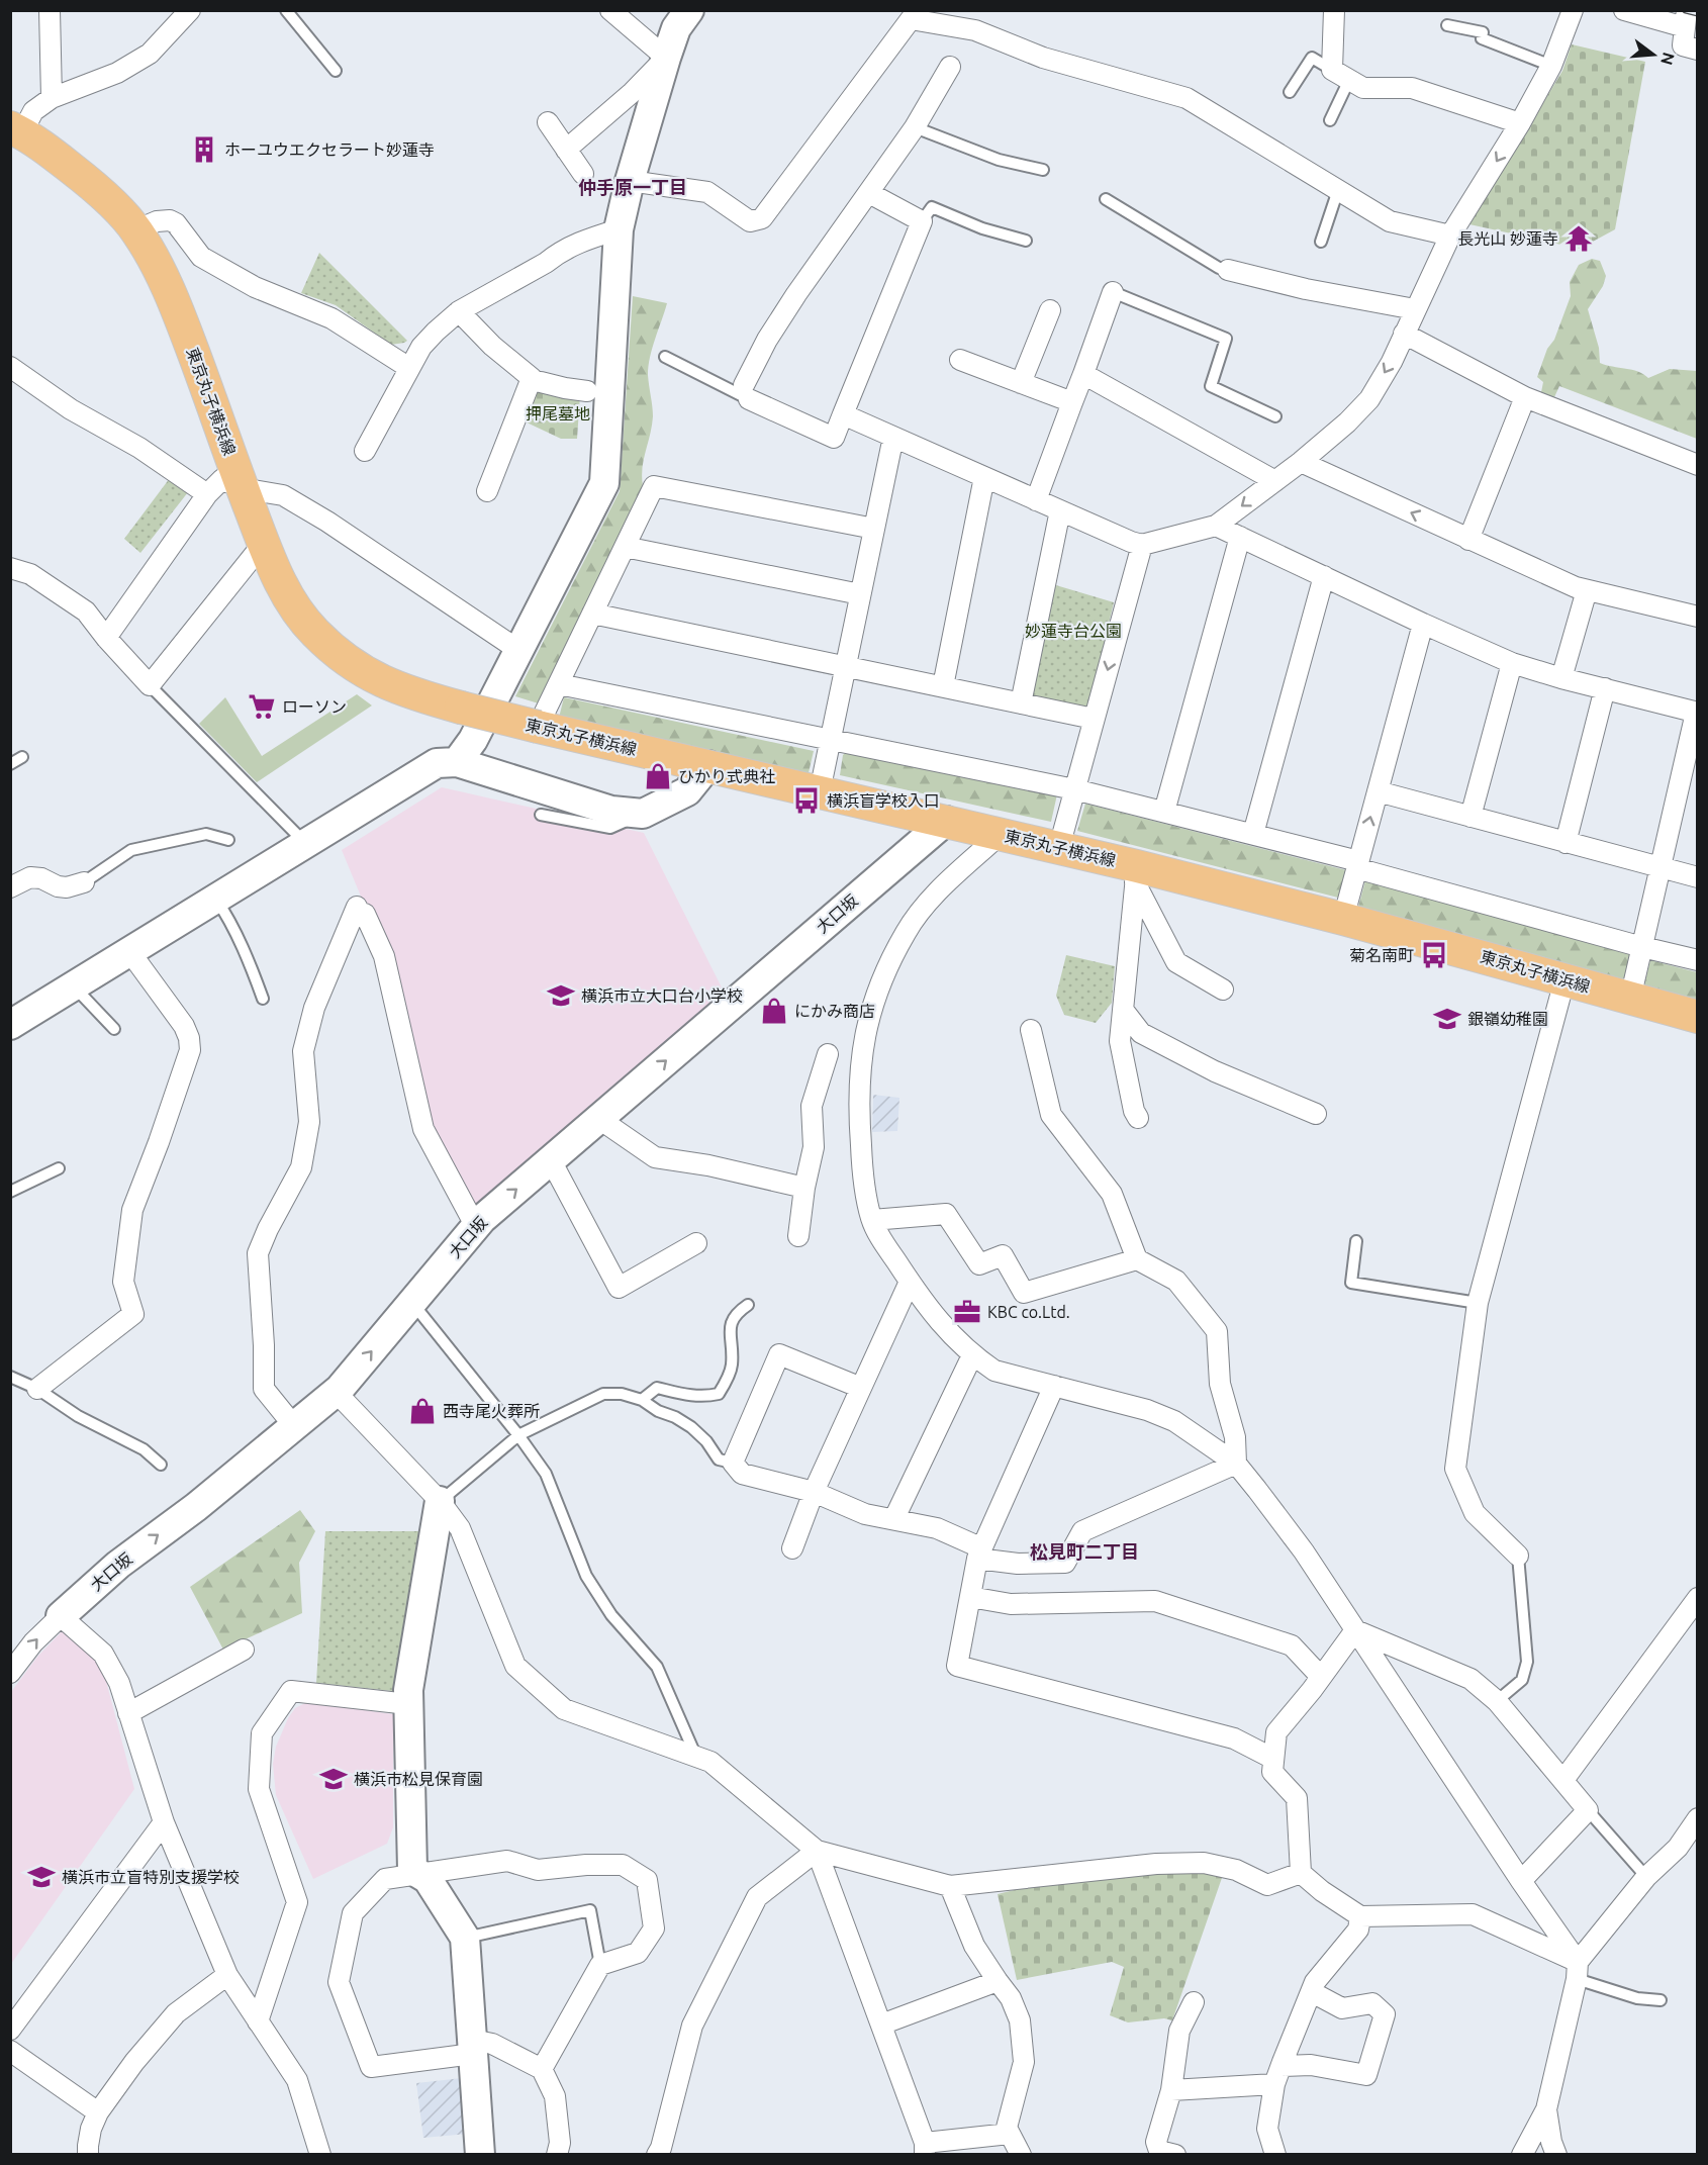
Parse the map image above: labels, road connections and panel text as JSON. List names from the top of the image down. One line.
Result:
{"streets":{"main road":["東京丸子横浜線"],"street":["大口坂"]},"crossings":[["東京丸子横浜線","大口坂"]],"one_way":["大口坂"],"districts":["仲手原一丁目","松見町二丁目"],"parks":["押尾墓地","妙蓮寺台公園"],"places":{"building":["ホーユウエクセラート妙蓮寺"],"temple":["長光山 妙蓮寺"],"supermarket":["ローソン"],"shop":["ひかり式典社","にかみ商店","西寺尾火葬所"],"bus stop":["横浜盲学校入口","菊名南町"],"school or university":["横浜市立大口台小学校","銀嶺幼稚園","横浜市松見保育園","横浜市立盲特別支援学校"],"office":["KBC co.Ltd."]},"north":"right"}
